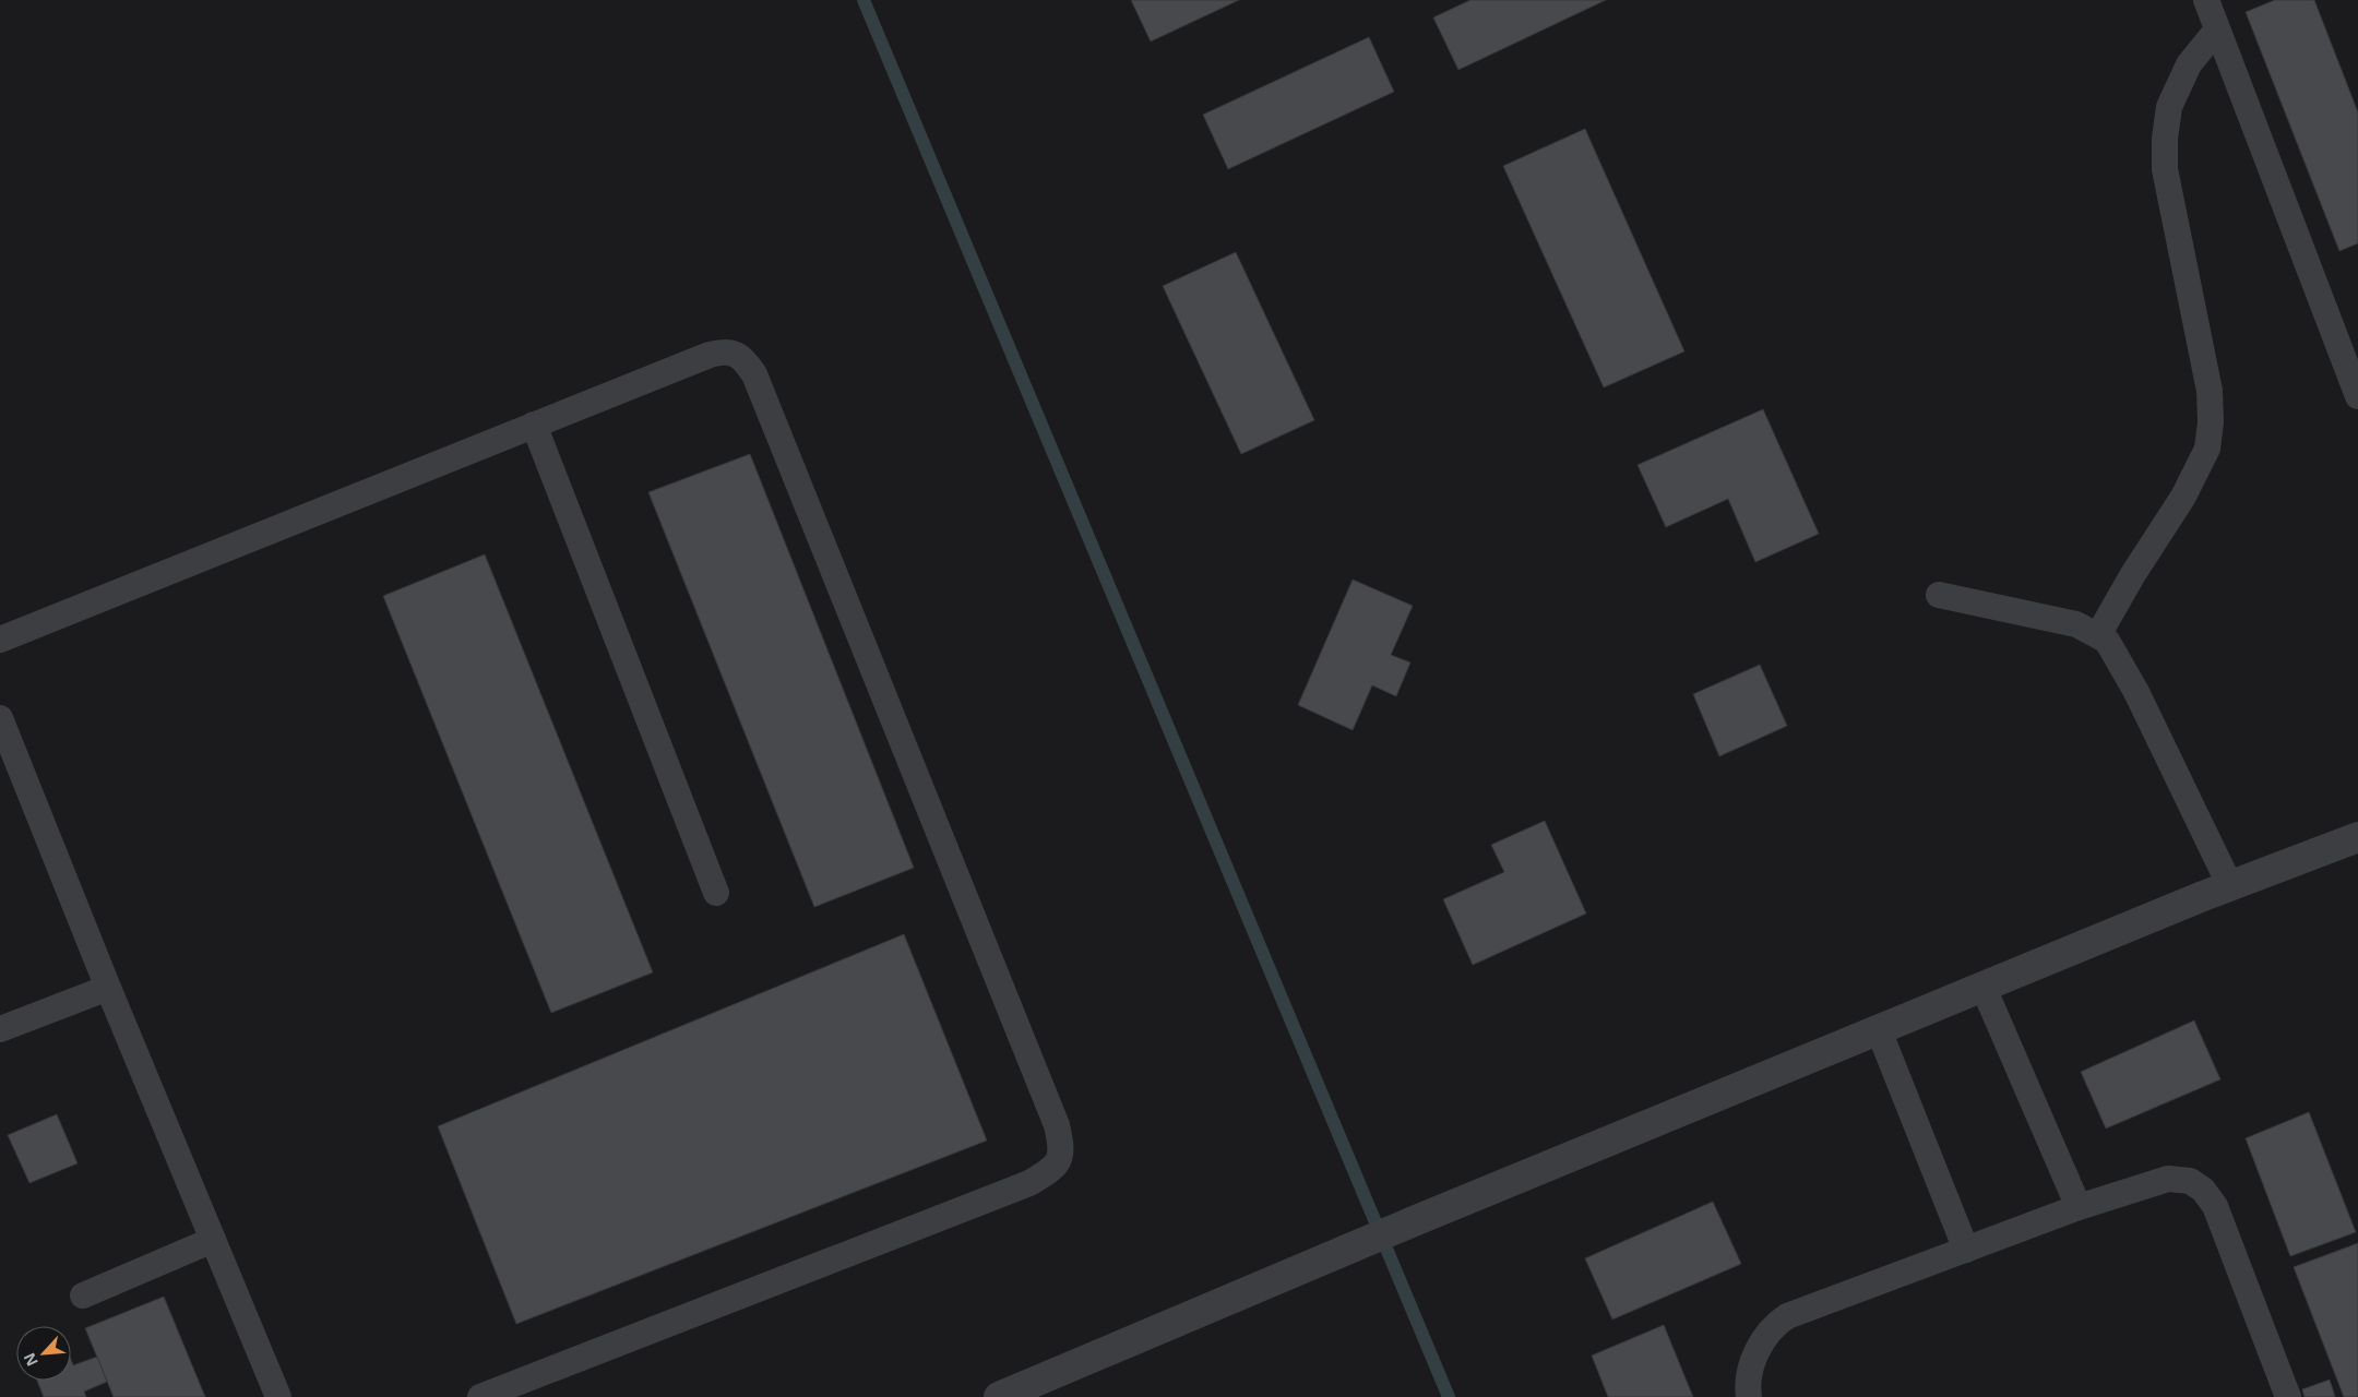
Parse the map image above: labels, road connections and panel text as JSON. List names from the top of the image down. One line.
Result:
{"north":"bottom left"}
